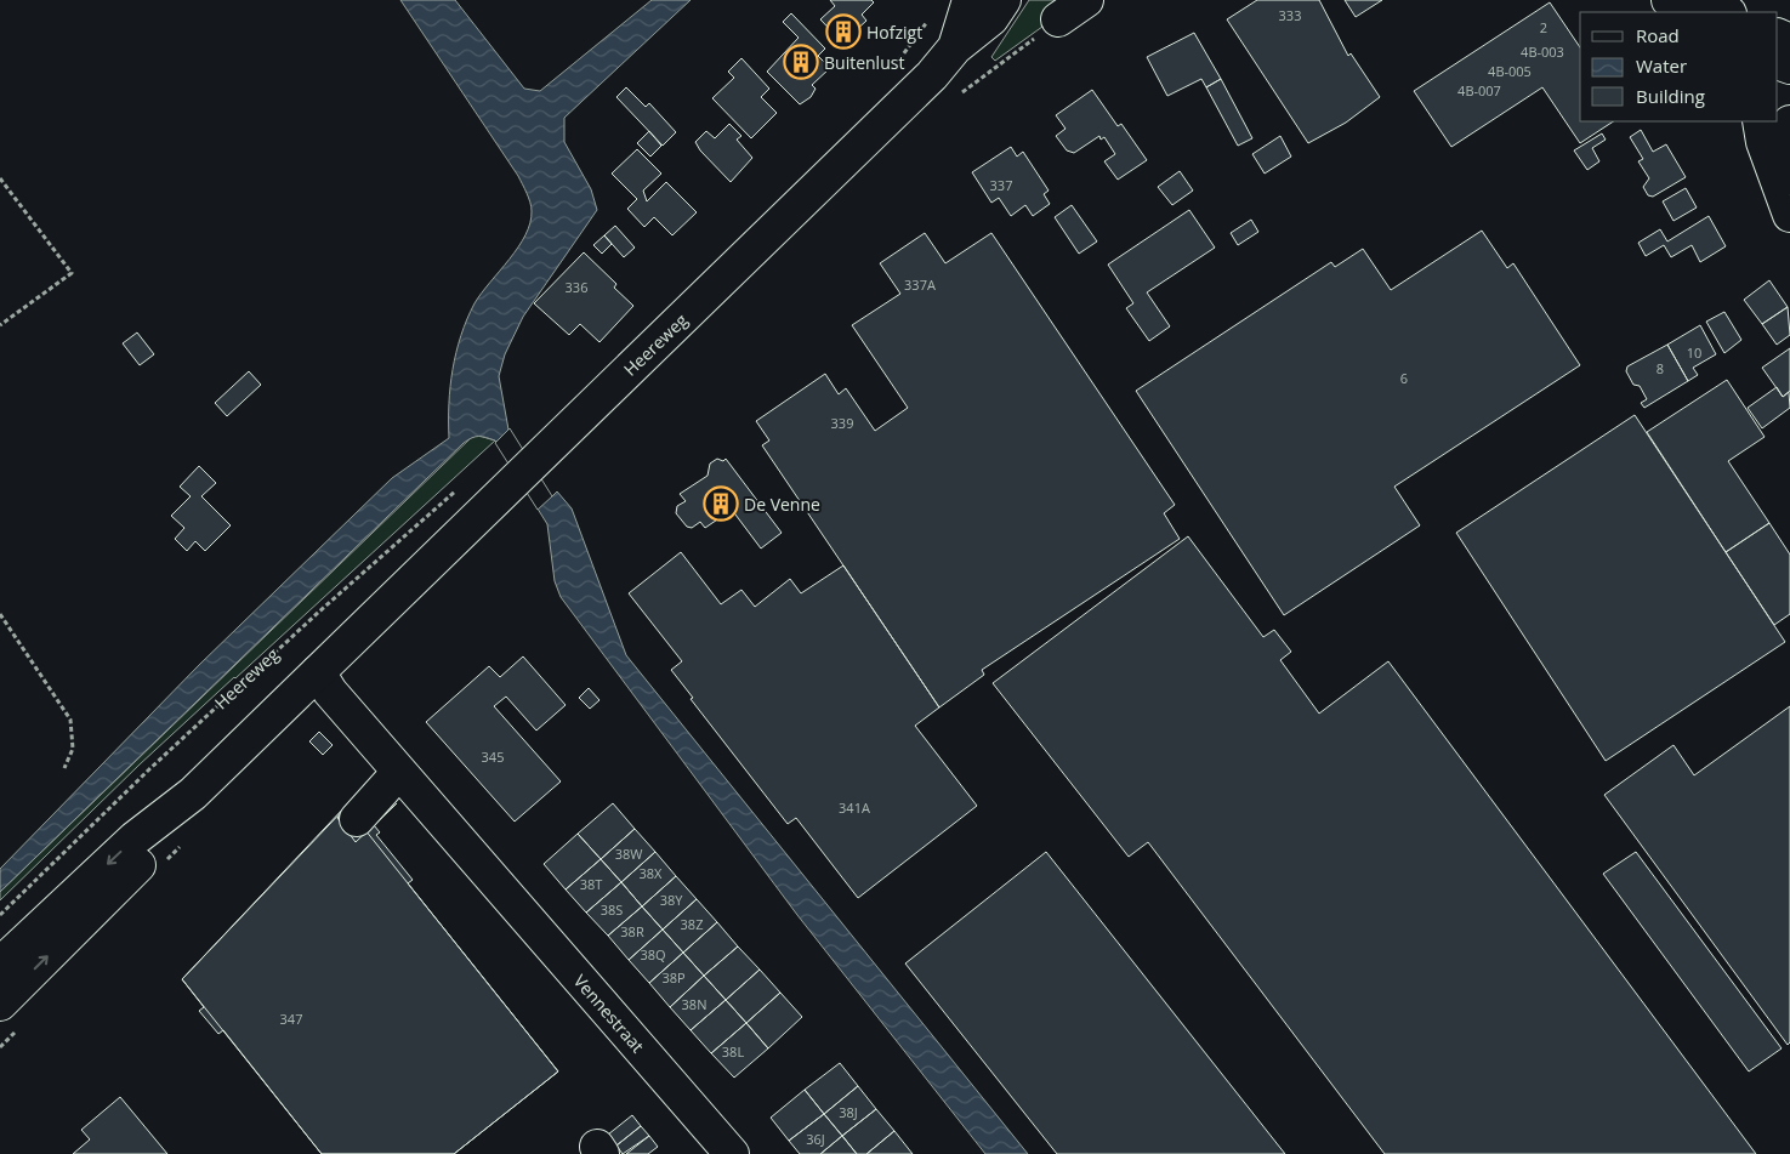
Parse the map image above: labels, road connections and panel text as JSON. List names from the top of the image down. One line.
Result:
{"streets":{"main road":["Heereweg","Vennestraat"]},"places":{"building":["Hofzigt","Buitenlust","De Venne"]},"house_numbers":["333","2","4B-003","4B-005","4B-007","337","337A","336","10","8","6","339","345","341A","38W","38X","38T","38Y","38S","38Z","38R","38Q","38P","38N","347","38L","38J","36J"],"legend":["Road","Water","Building"]}
